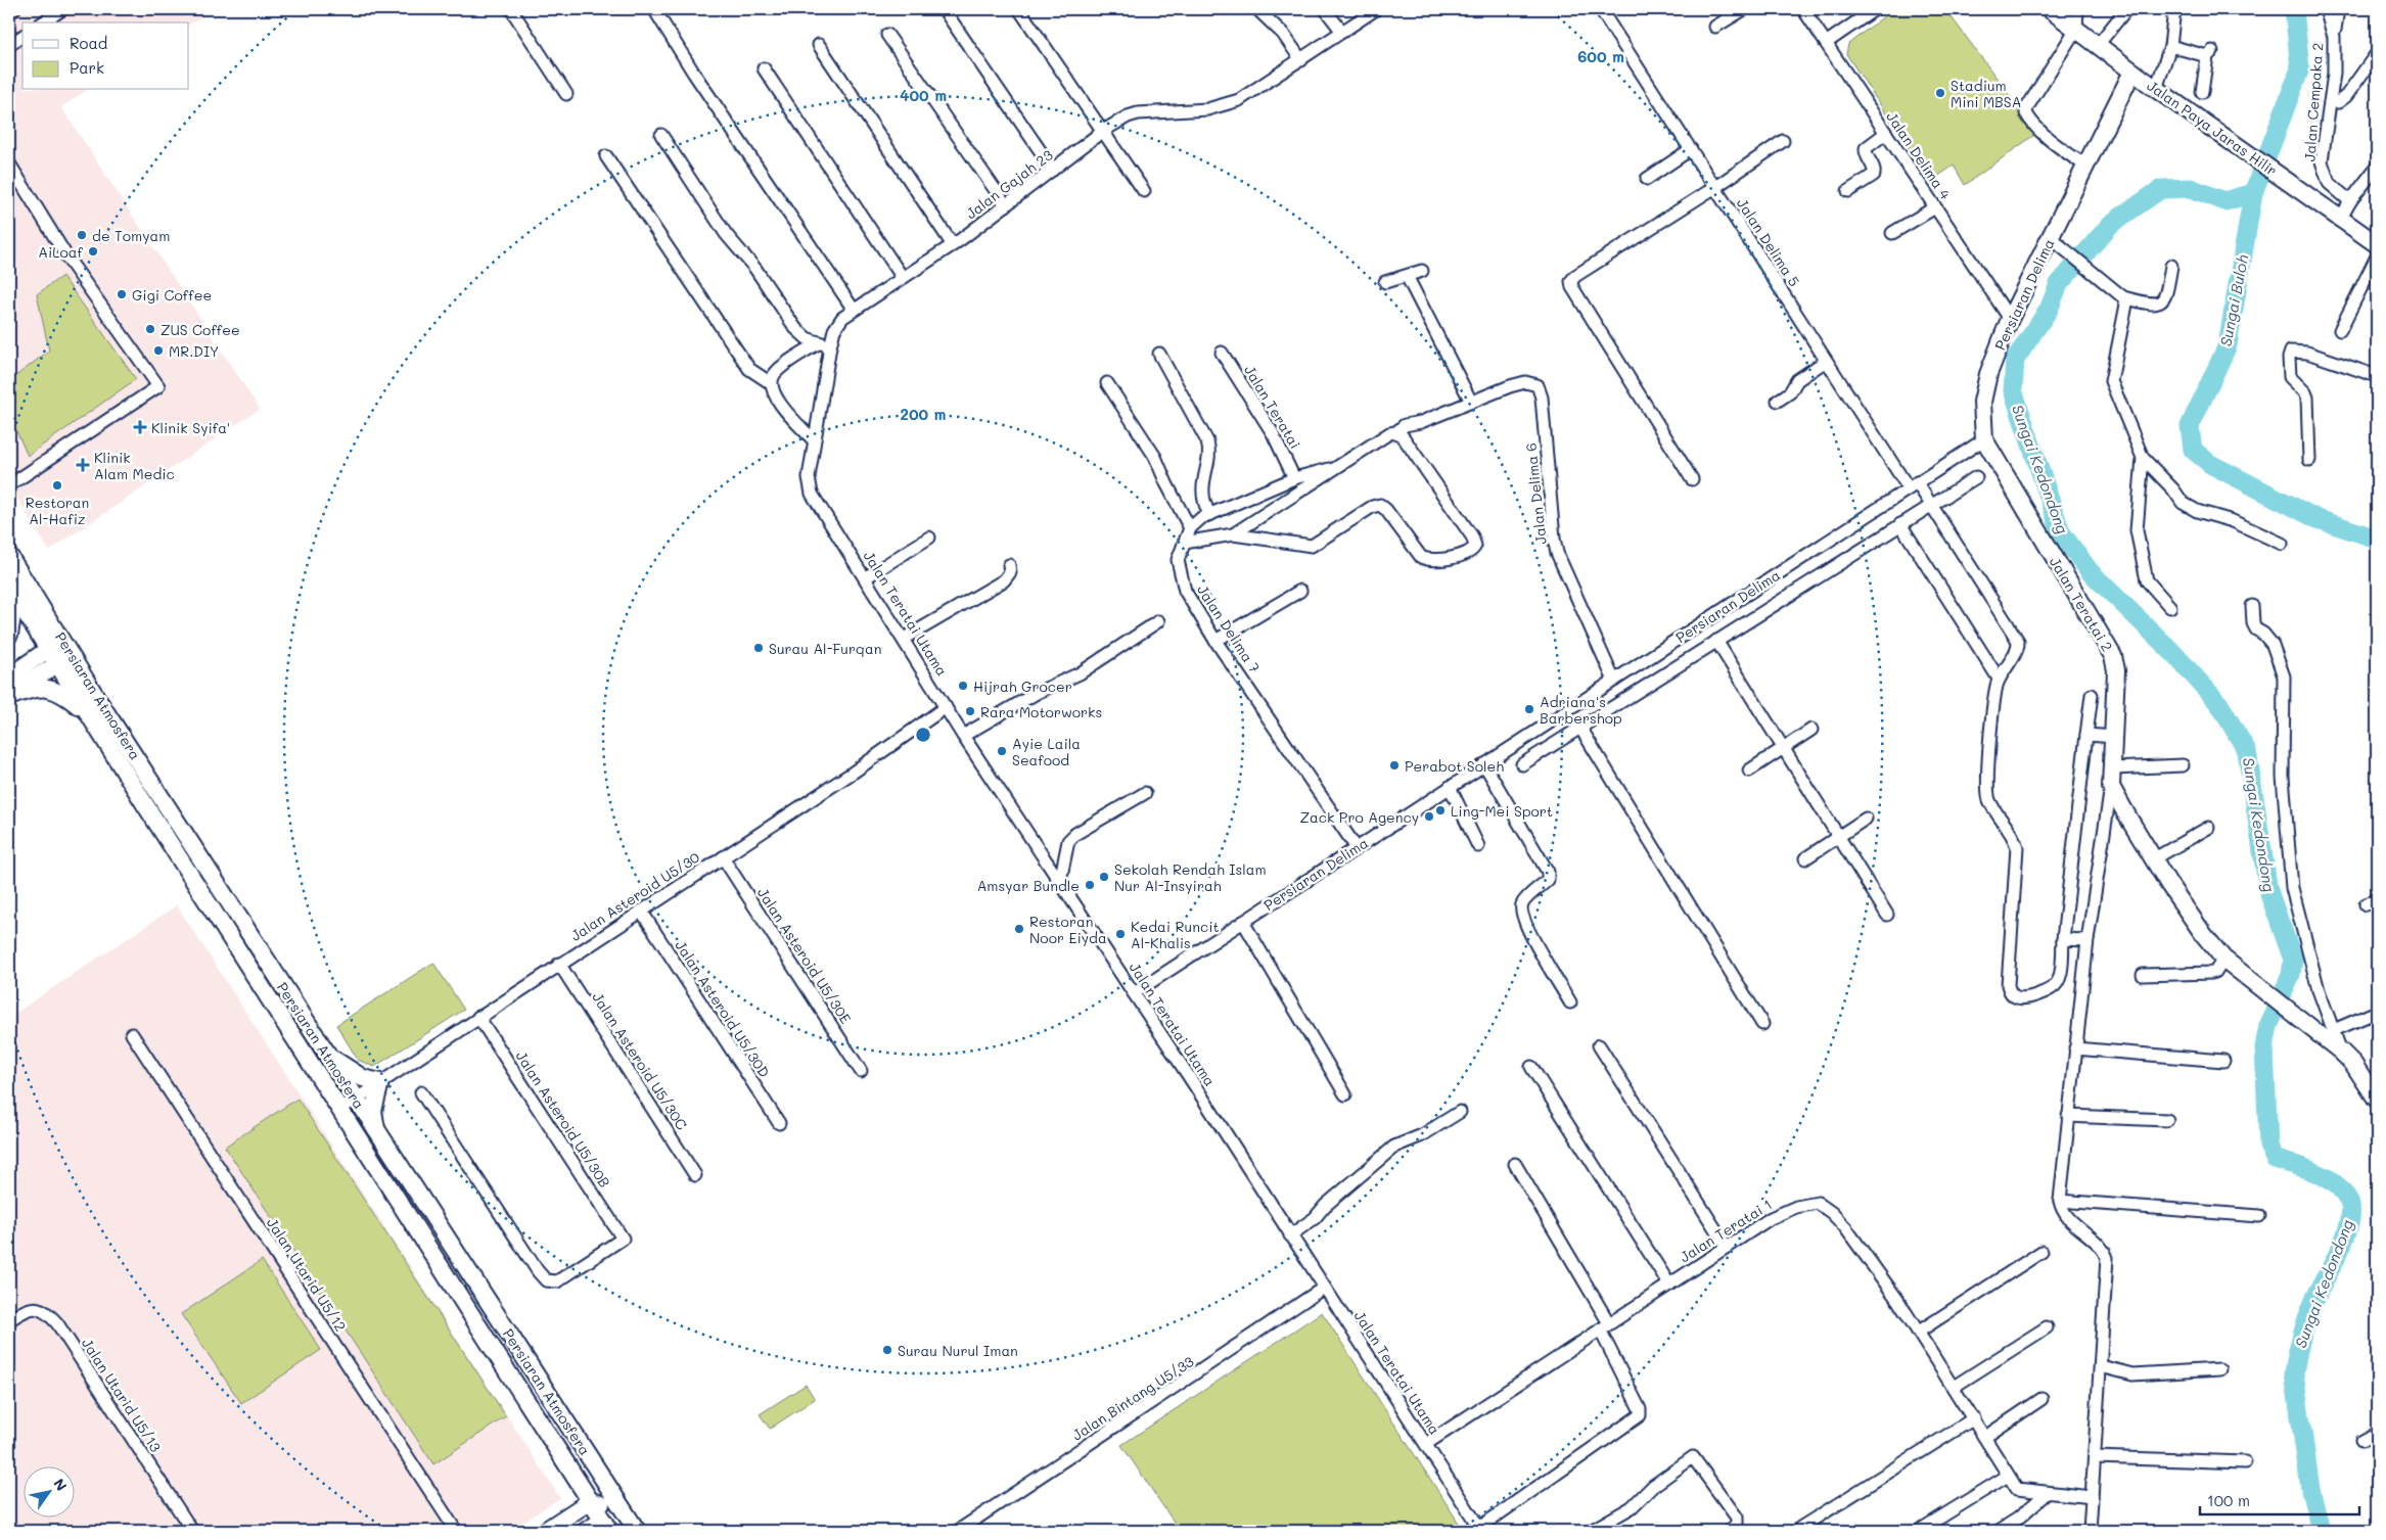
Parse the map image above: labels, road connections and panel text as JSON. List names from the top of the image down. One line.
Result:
{"streets":{"street":["Jalan Cempaka 2","Jalan Paya Jaras Hilir","Jalan Delima 4","Jalan Gajah 23","Jalan Delima 5","Persiaran Delima","Jalan Teratai","Jalan Delima 6","Jalan Teratai 2","Jalan Teratai Utama","Jalan Delima 7","Persiaran Atmosfera","Jalan Asteroid U5/30","Jalan Asteroid U5/30E","Jalan Asteroid U5/30D","Jalan Asteroid U5/30C","Jalan Asteroid U5/30B","Jalan Teratai 1","Jalan Utarid U5/12","Jalan Utarid U5/13","Jalan Bintang U5/33"]},"crossings":[["Jalan Paya Jaras Hilir","Persiaran Delima"],["Jalan Delima 4","Persiaran Delima"],["Jalan Gajah 23","Jalan Teratai Utama"],["Jalan Delima 5","Persiaran Delima"],["Persiaran Delima","Jalan Delima 6"],["Persiaran Delima","Jalan Teratai 2"],["Persiaran Delima","Jalan Teratai Utama"],["Persiaran Delima","Jalan Delima 7"],["Jalan Teratai Utama","Jalan Asteroid U5/30"],["Jalan Teratai Utama","Jalan Teratai 1"],["Jalan Teratai Utama","Jalan Bintang U5/33"],["Persiaran Atmosfera","Jalan Asteroid U5/30"],["Jalan Asteroid U5/30","Jalan Asteroid U5/30E"],["Jalan Asteroid U5/30","Jalan Asteroid U5/30D"],["Jalan Asteroid U5/30","Jalan Asteroid U5/30C"],["Jalan Asteroid U5/30","Jalan Asteroid U5/30B"]],"water":["Sungai Buloh","Sungai Kedondong"],"places":{"other":["Stadium Mini MBSA","de Tomyam","AiLoaf","Gigi Coffee","ZUS Coffee","MR.DIY","Restoran Al-Hafiz","Surau Al-Furqan","Hijrah Grocer","Adriana's Barbershop","Rara Motorworks","Ayie Laila Seafood","Perabot Soleh","Ling-Mei Sport","Zack Pro Agency","Sekolah Rendah Islam Nur Al-Insyirah","Amsyar Bundle","Restoran Noor Eiyda","Kedai Runcit Al-Khalis","Surau Nurul Iman"],"health":["Klinik Syifa'","Klinik Alam Medic"]},"legend":["Road","Park"],"scale_bar":"100 m","north":"top right","rings":["600 m","400 m","200 m"]}
